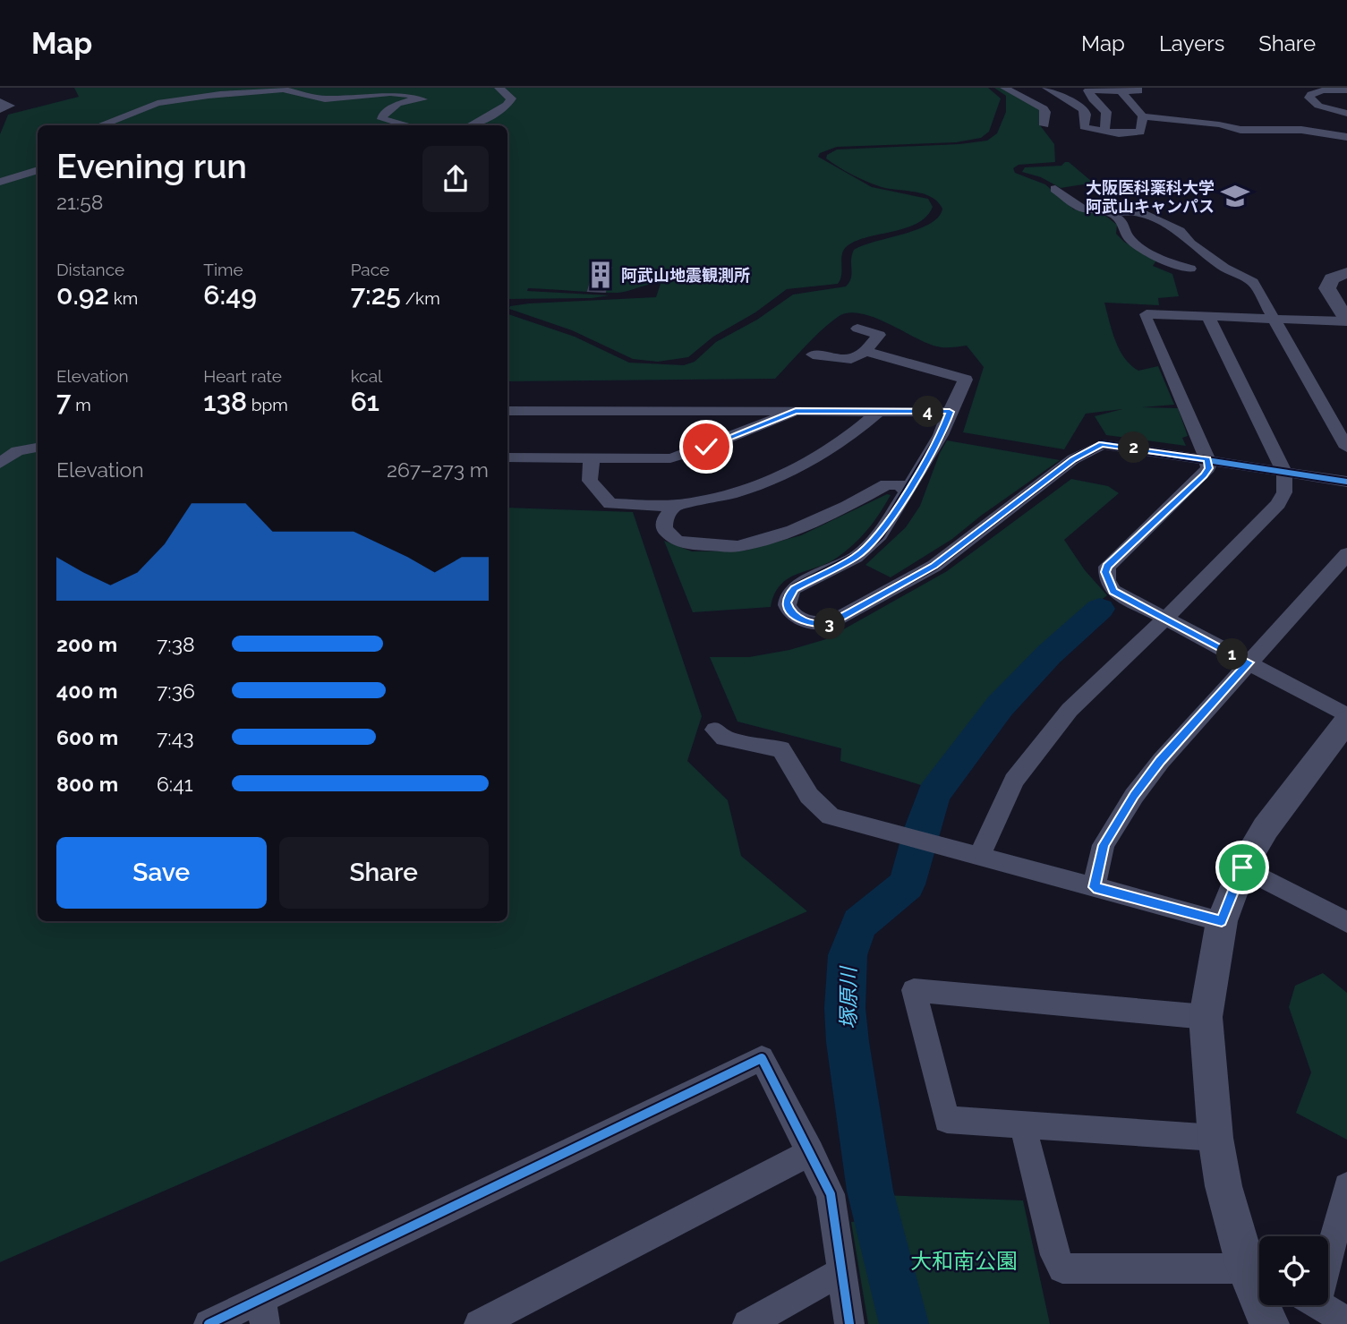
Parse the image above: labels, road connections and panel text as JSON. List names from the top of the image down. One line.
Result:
{"water":["塚原川"],"parks":["大和南公園"],"places":{"school or university":["大阪医科薬科大学 阿武山キャンパス"],"building":["阿武山地震観測所"]},"page":{"header":"Map","nav":["Map","Layers","Share"],"heading":["Evening run","21:58"],"stats":[["Distance","0.92 km"],["Time","6:49"],["Pace","7:25 /km"],["Elevation","7 m"],["Heart rate","138 bpm"],["kcal","61"]],"pins":["4","2","3","1"],"chart":["Elevation","267–273 m"],"list":[{"name":"200 m","note":"7:38"},{"name":"400 m","note":"7:36"},{"name":"600 m","note":"7:43"},{"name":"800 m","note":"6:41"}],"buttons":["Save","Share"]}}
